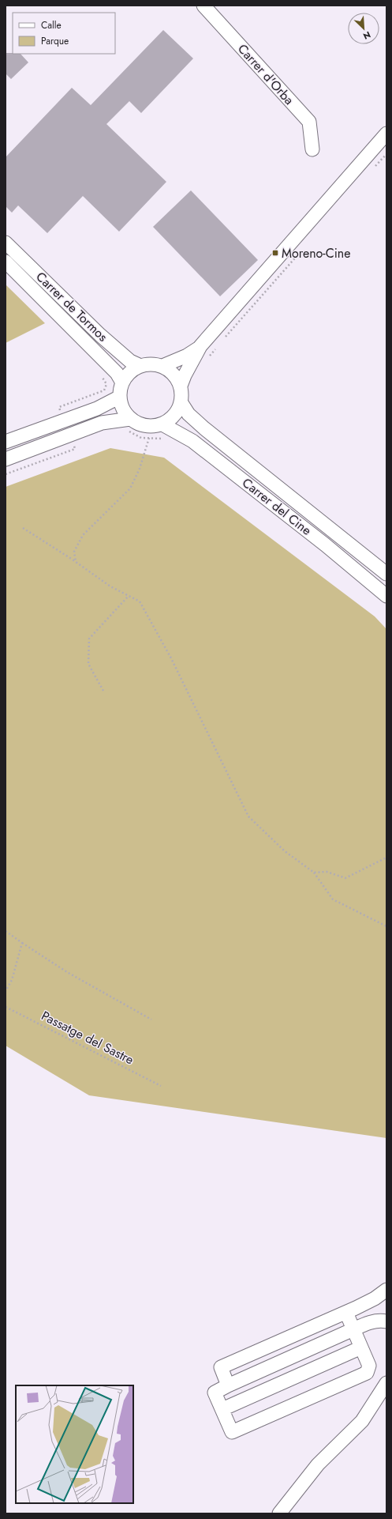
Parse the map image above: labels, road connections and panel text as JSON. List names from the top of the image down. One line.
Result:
{"streets":{"street":["Carrer d'Orba","Carrer de Tormos","Carrer del Cine"],"path":["Passatge del Sastre"]},"crossings":[["Carrer de Tormos","Carrer del Cine"]],"places":{"transit":["Moreno-Cine"]},"legend":["Calle","Parque"],"north":"bottom right"}
